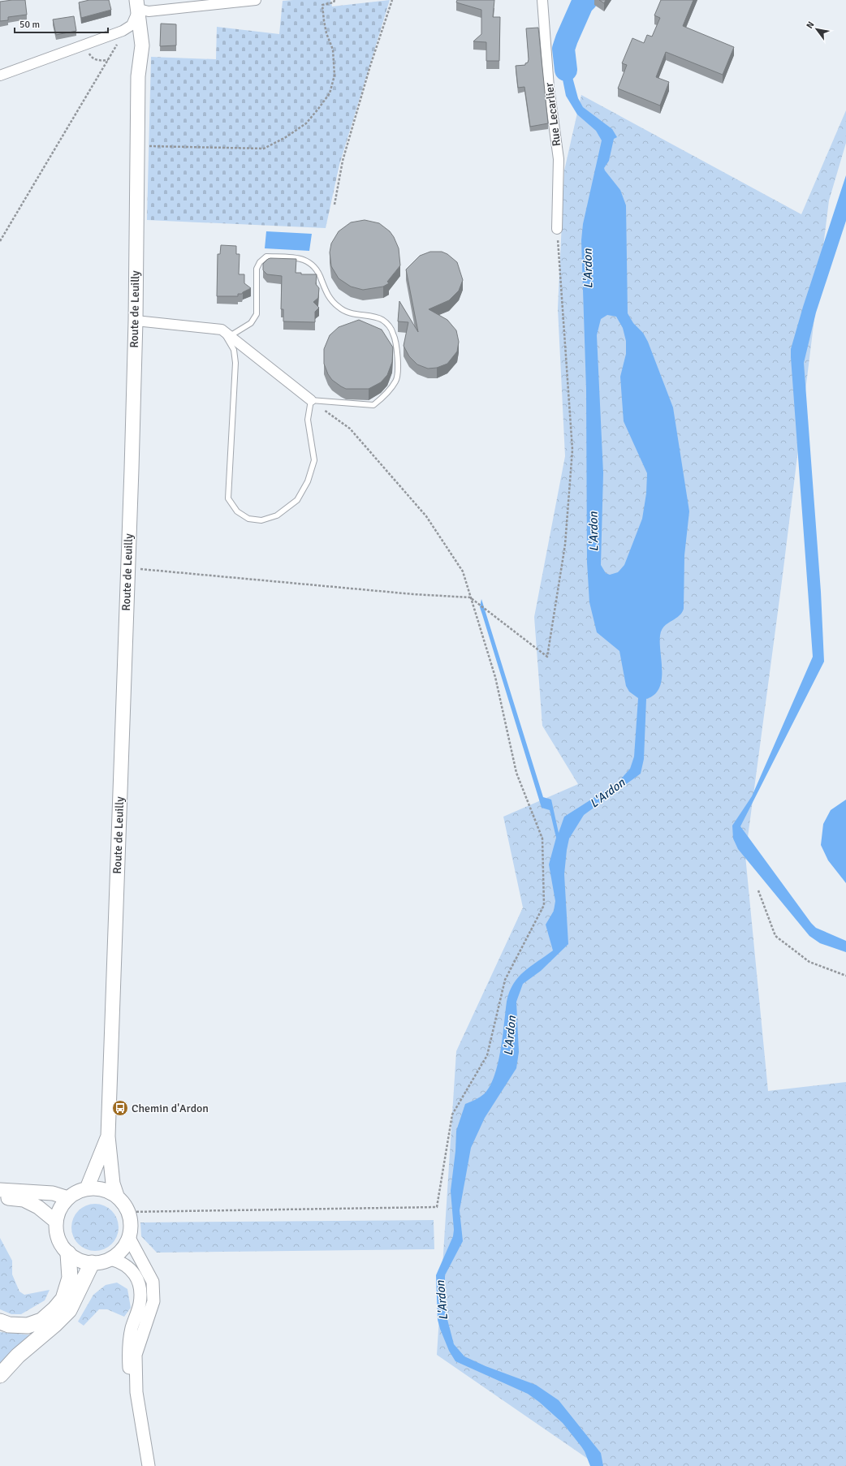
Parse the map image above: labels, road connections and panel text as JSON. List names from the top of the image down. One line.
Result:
{"streets":{"main road":["Route de Leuilly"],"street":["Rue Lecarlier"]},"water":["L'Ardon"],"places":{"bus stop":["Chemin d'Ardon"]},"scale_bar":"50 m","north":"top left"}
